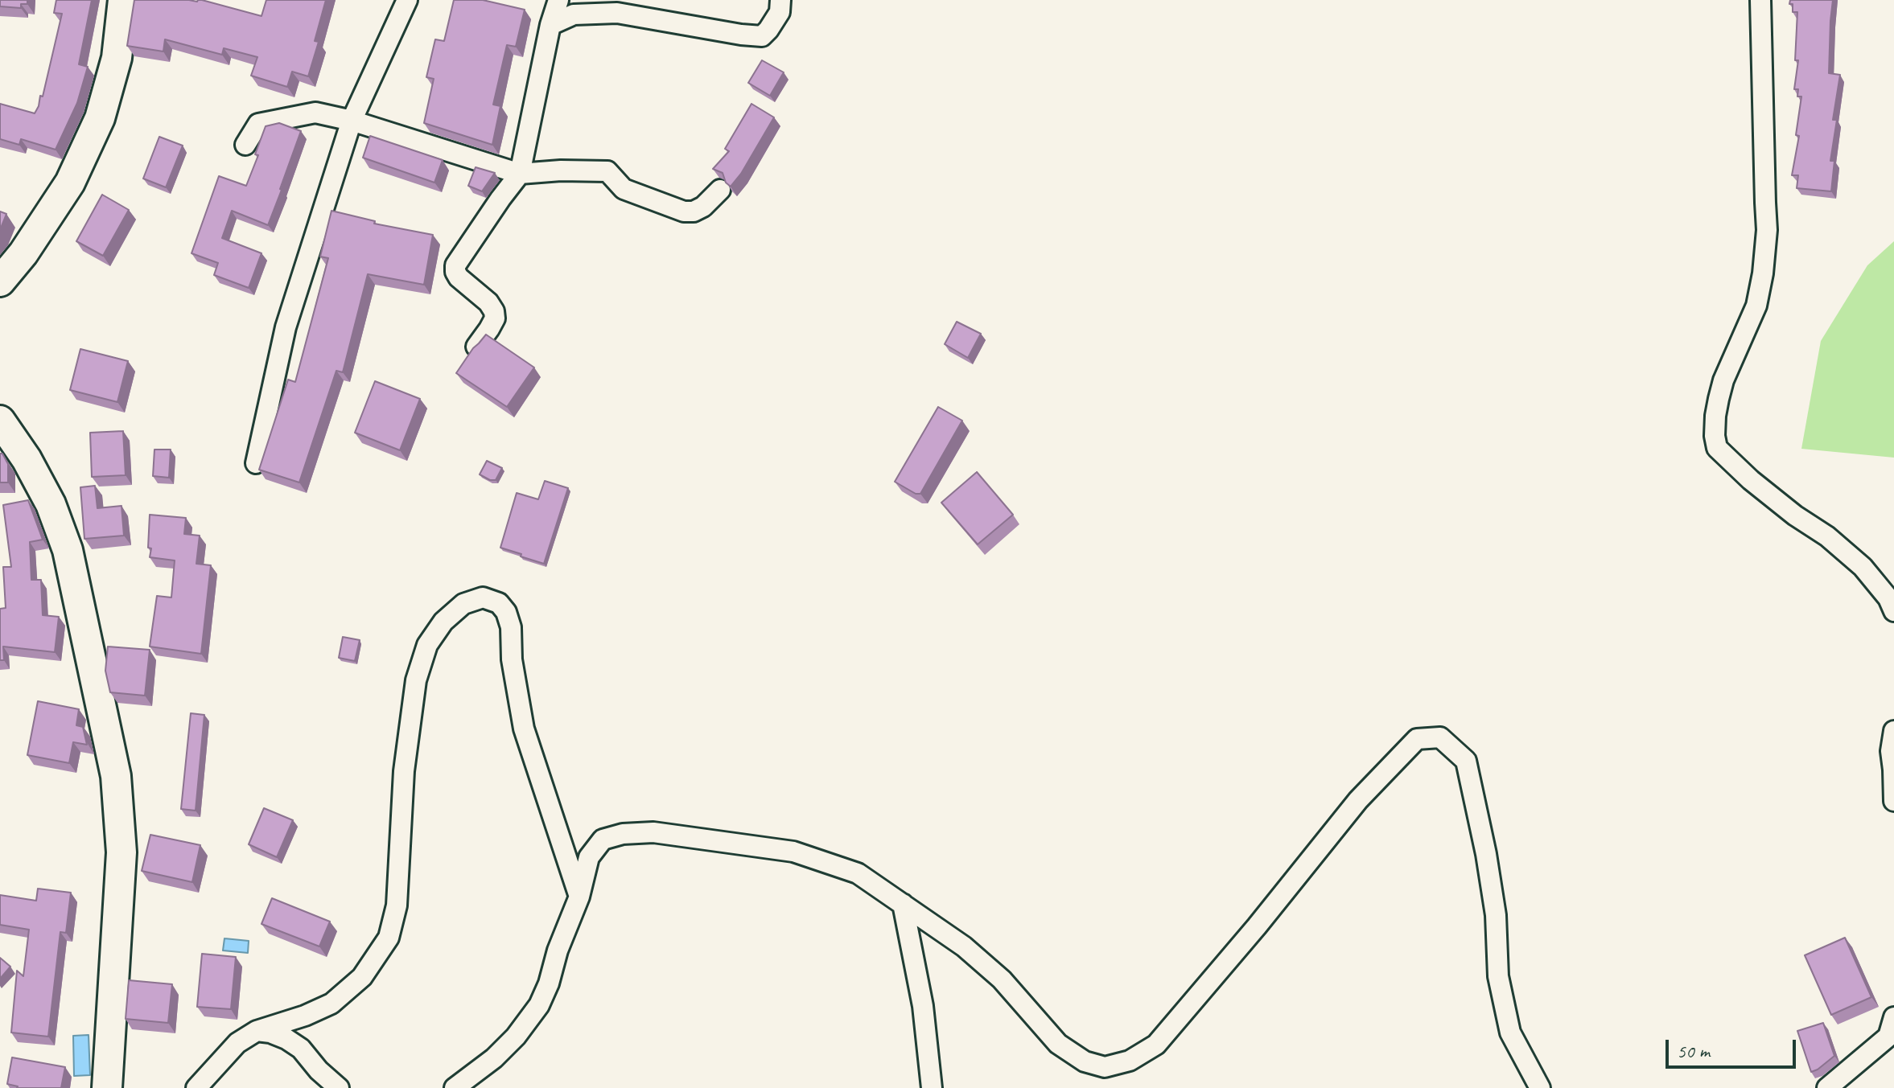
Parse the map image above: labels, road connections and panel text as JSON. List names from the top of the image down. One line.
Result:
{"scale_bar":"50 m"}
